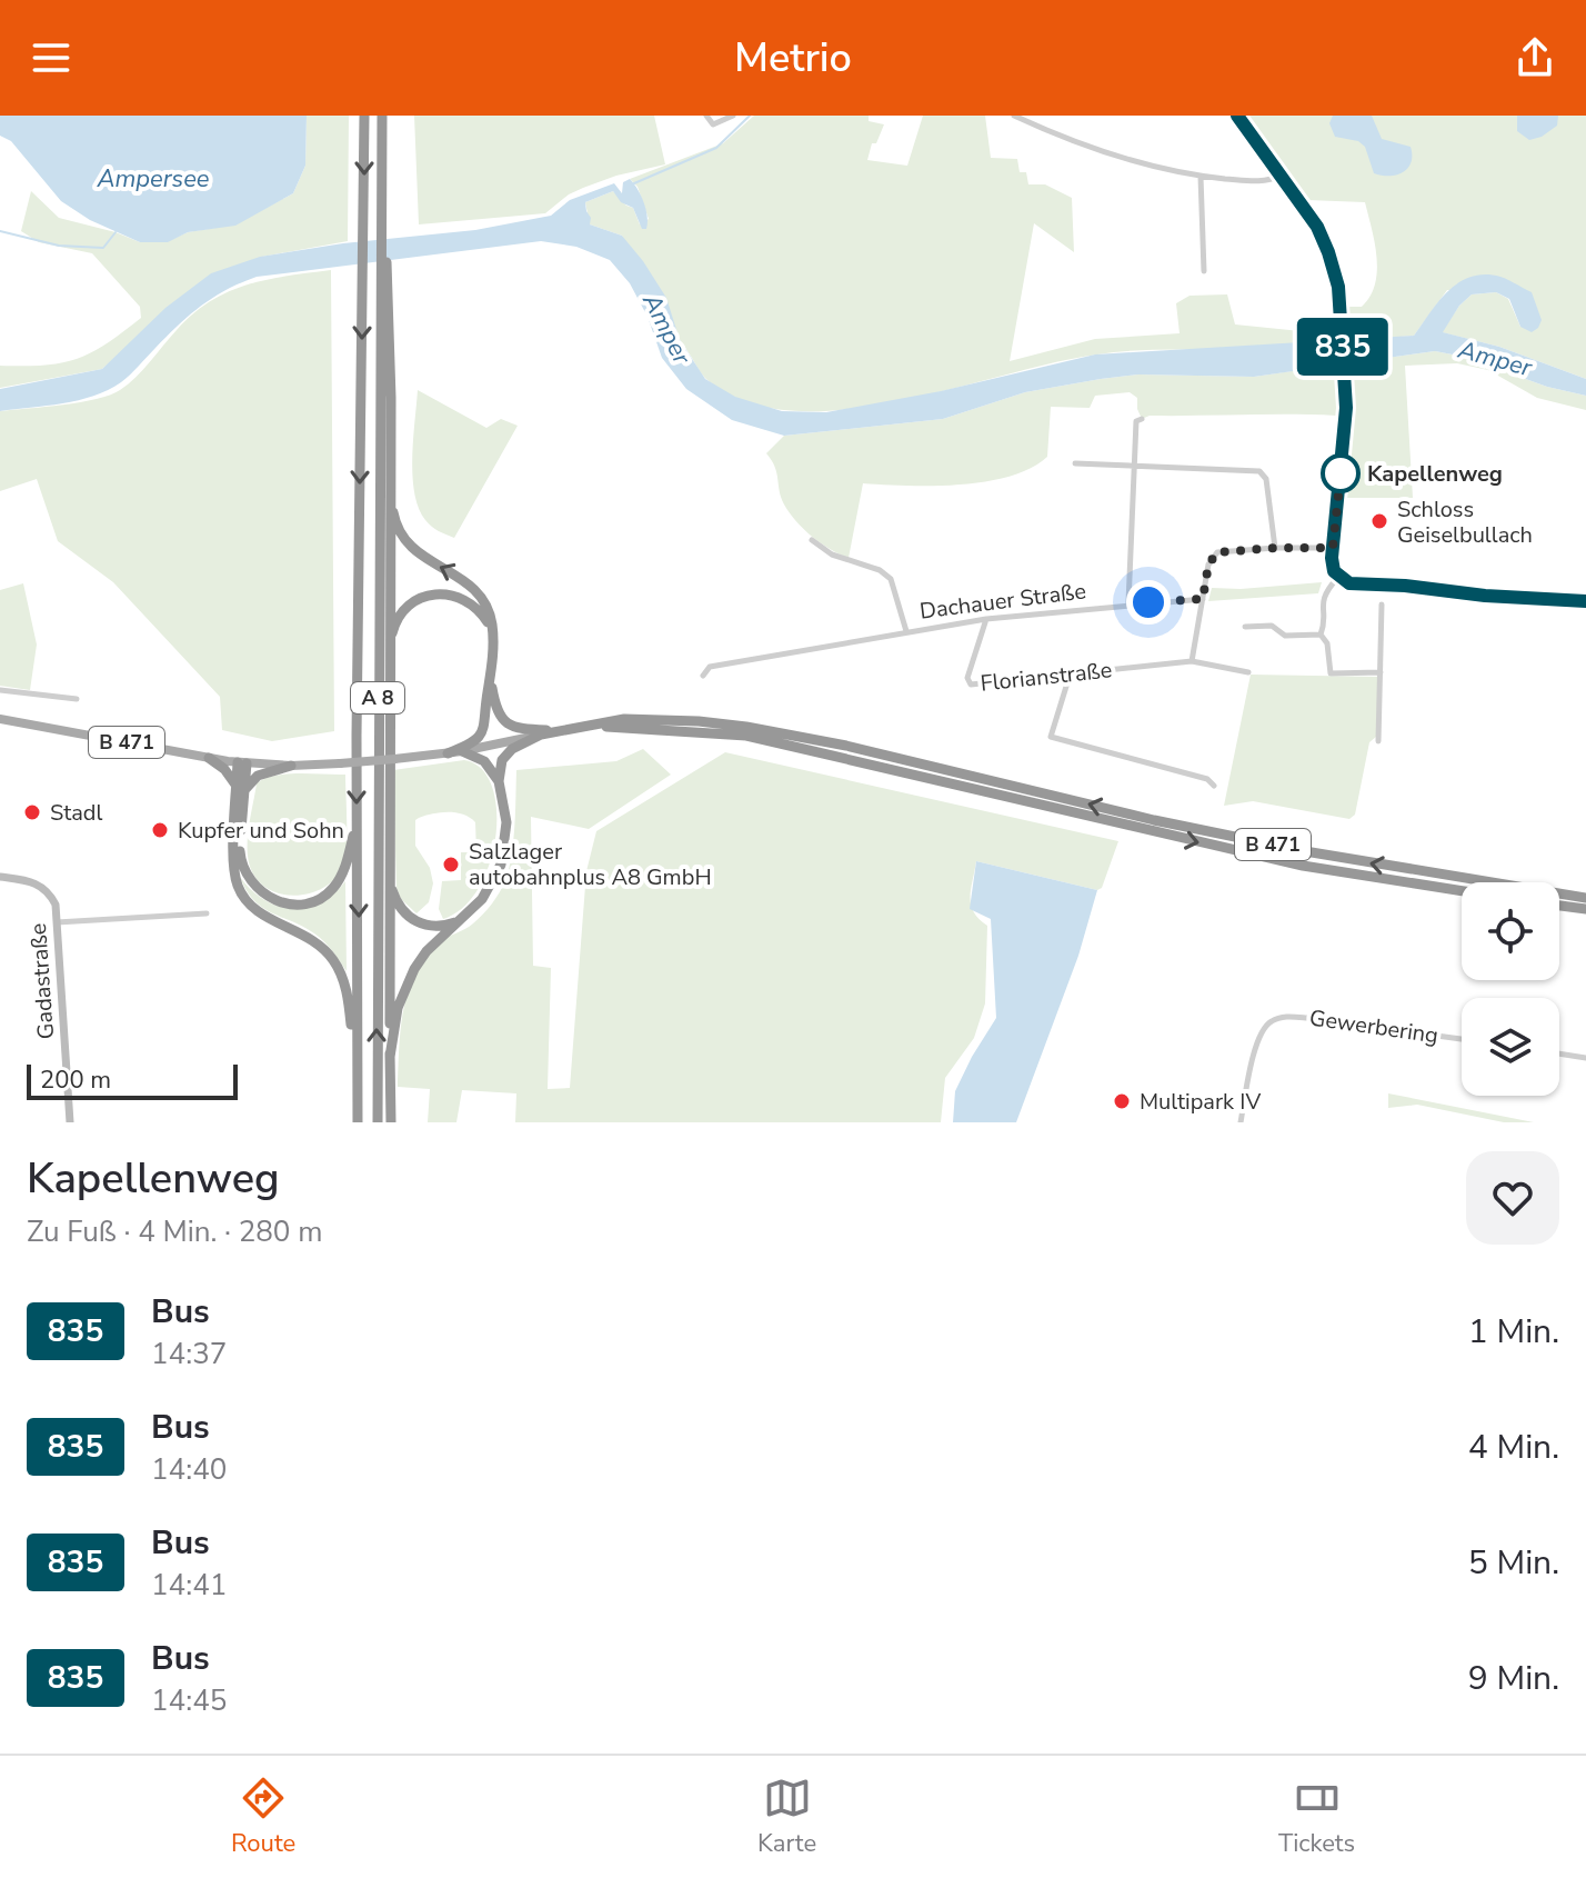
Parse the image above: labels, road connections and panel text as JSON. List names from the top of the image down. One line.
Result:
{"streets":{"highway":["A 8","B 471"],"street":["Dachauer Straße","Florianstraße","Gadastraße","Gewerbering"]},"crossings":[["Dachauer Straße","Florianstraße"]],"water":["Ampersee","Amper"],"places":["Kapellenweg","Schloss Geiselbullach","Stadl","Kupfer und Sohn","Salzlager autobahnplus A8 GmbH","Multipark IV"],"lines":["bus line 835"],"scale_bar":"200 m","page":{"header":"Metrio","on_map":"835","scale":"200 m","heading":["Kapellenweg","Zu Fuß · 4 Min. · 280 m"],"list":[{"mark":"835","name":"Bus","note":"14:37","value":"1 Min."},{"mark":"835","name":"Bus","note":"14:40","value":"4 Min."},{"mark":"835","name":"Bus","note":"14:41","value":"5 Min."},{"mark":"835","name":"Bus","note":"14:45","value":"9 Min."}],"tabs":["Route","Karte","Tickets"]}}
